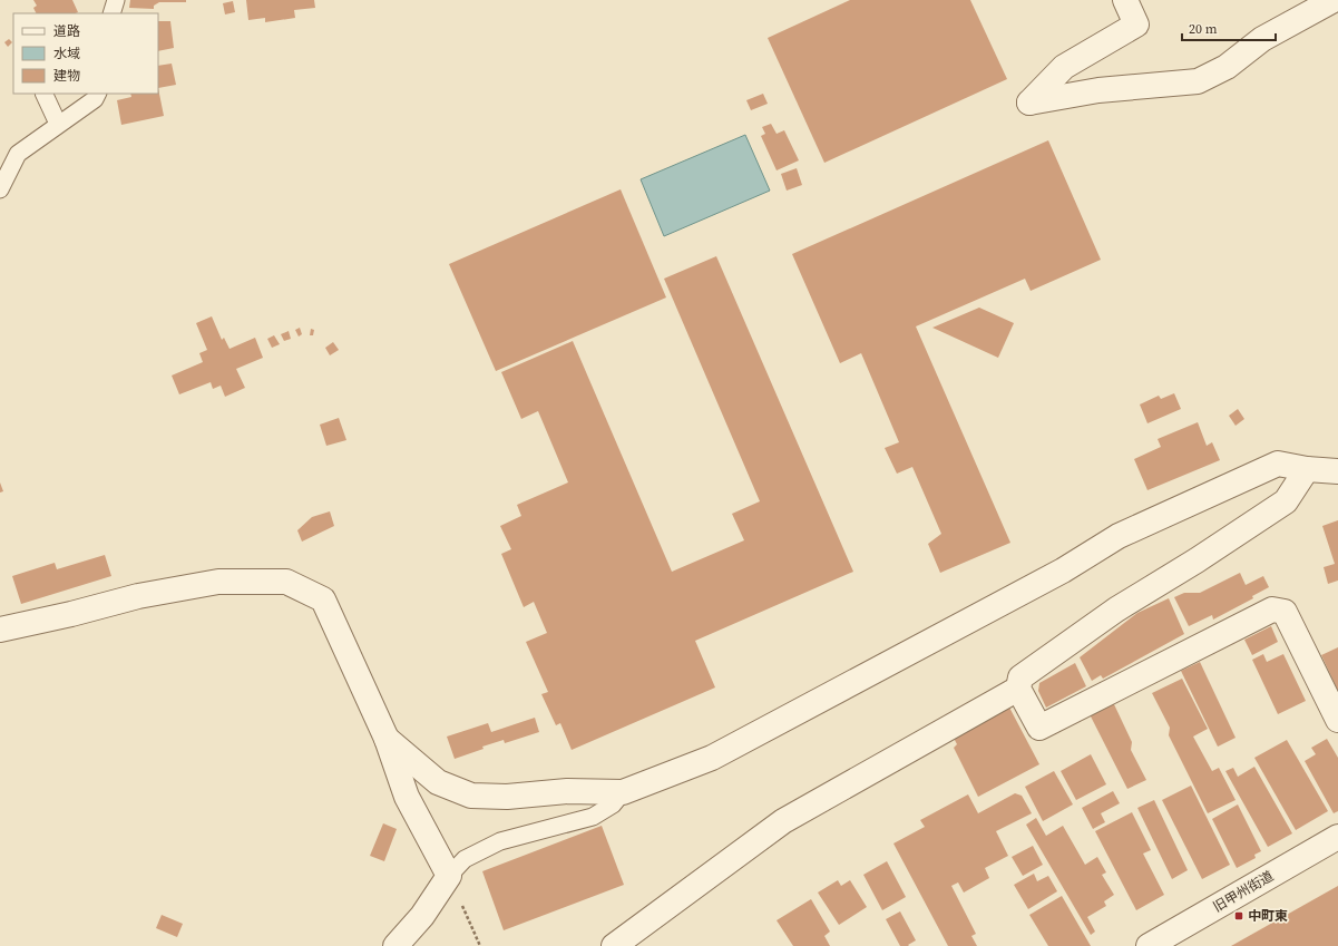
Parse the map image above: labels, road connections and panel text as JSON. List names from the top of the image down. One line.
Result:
{"streets":{"street":["旧甲州街道"]},"places":{"transit":["中町東"]},"legend":["道路","水域","建物"],"scale_bar":"20 m"}
